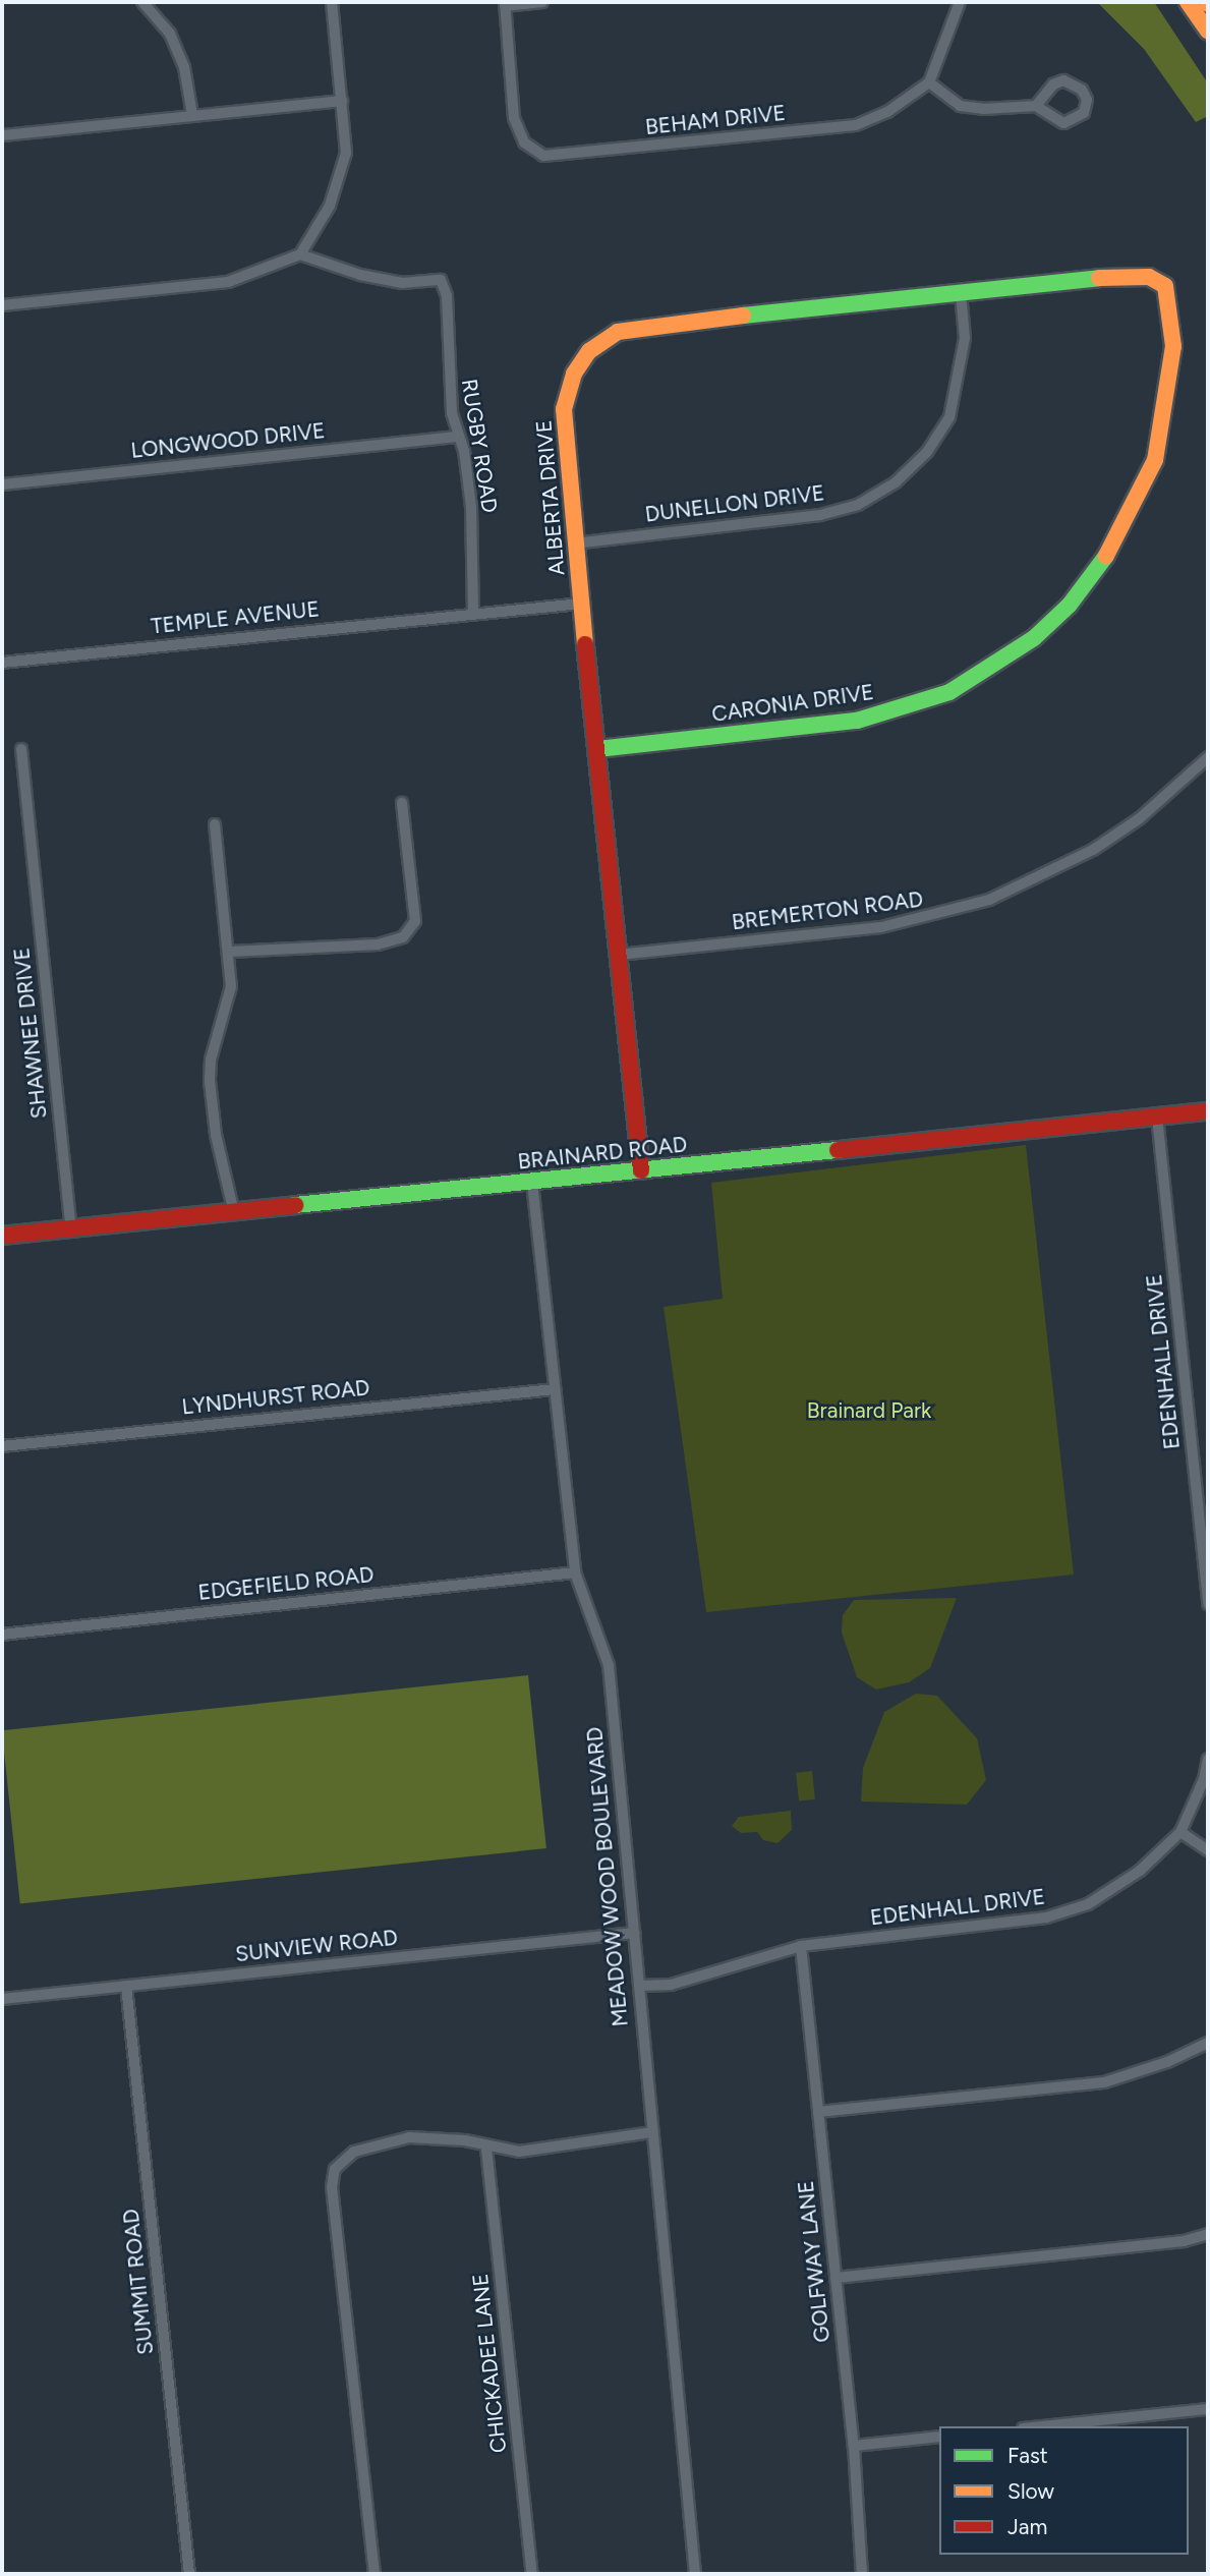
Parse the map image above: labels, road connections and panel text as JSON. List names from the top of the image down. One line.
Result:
{"streets":{"main road":["ALBERTA DRIVE","CARONIA DRIVE","BRAINARD ROAD"],"street":["BEHAM DRIVE","LONGWOOD DRIVE","RUGBY ROAD","DUNELLON DRIVE","TEMPLE AVENUE","BREMERTON ROAD","SHAWNEE DRIVE","EDENHALL DRIVE","LYNDHURST ROAD","EDGEFIELD ROAD","MEADOW WOOD BOULEVARD","SUNVIEW ROAD","GOLFWAY LANE","SUMMIT ROAD","CHICKADEE LANE"]},"crossings":[["LONGWOOD DRIVE","RUGBY ROAD"],["RUGBY ROAD","TEMPLE AVENUE"],["ALBERTA DRIVE","DUNELLON DRIVE"],["ALBERTA DRIVE","TEMPLE AVENUE"],["ALBERTA DRIVE","CARONIA DRIVE"],["ALBERTA DRIVE","BREMERTON ROAD"],["ALBERTA DRIVE","BRAINARD ROAD"],["SHAWNEE DRIVE","BRAINARD ROAD"],["BRAINARD ROAD","EDENHALL DRIVE"],["BRAINARD ROAD","MEADOW WOOD BOULEVARD"],["EDENHALL DRIVE","MEADOW WOOD BOULEVARD"],["EDENHALL DRIVE","GOLFWAY LANE"],["LYNDHURST ROAD","MEADOW WOOD BOULEVARD"],["EDGEFIELD ROAD","MEADOW WOOD BOULEVARD"],["MEADOW WOOD BOULEVARD","SUNVIEW ROAD"],["SUNVIEW ROAD","SUMMIT ROAD"]],"parks":["Brainard Park"],"legend":["Fast","Slow","Jam"]}
